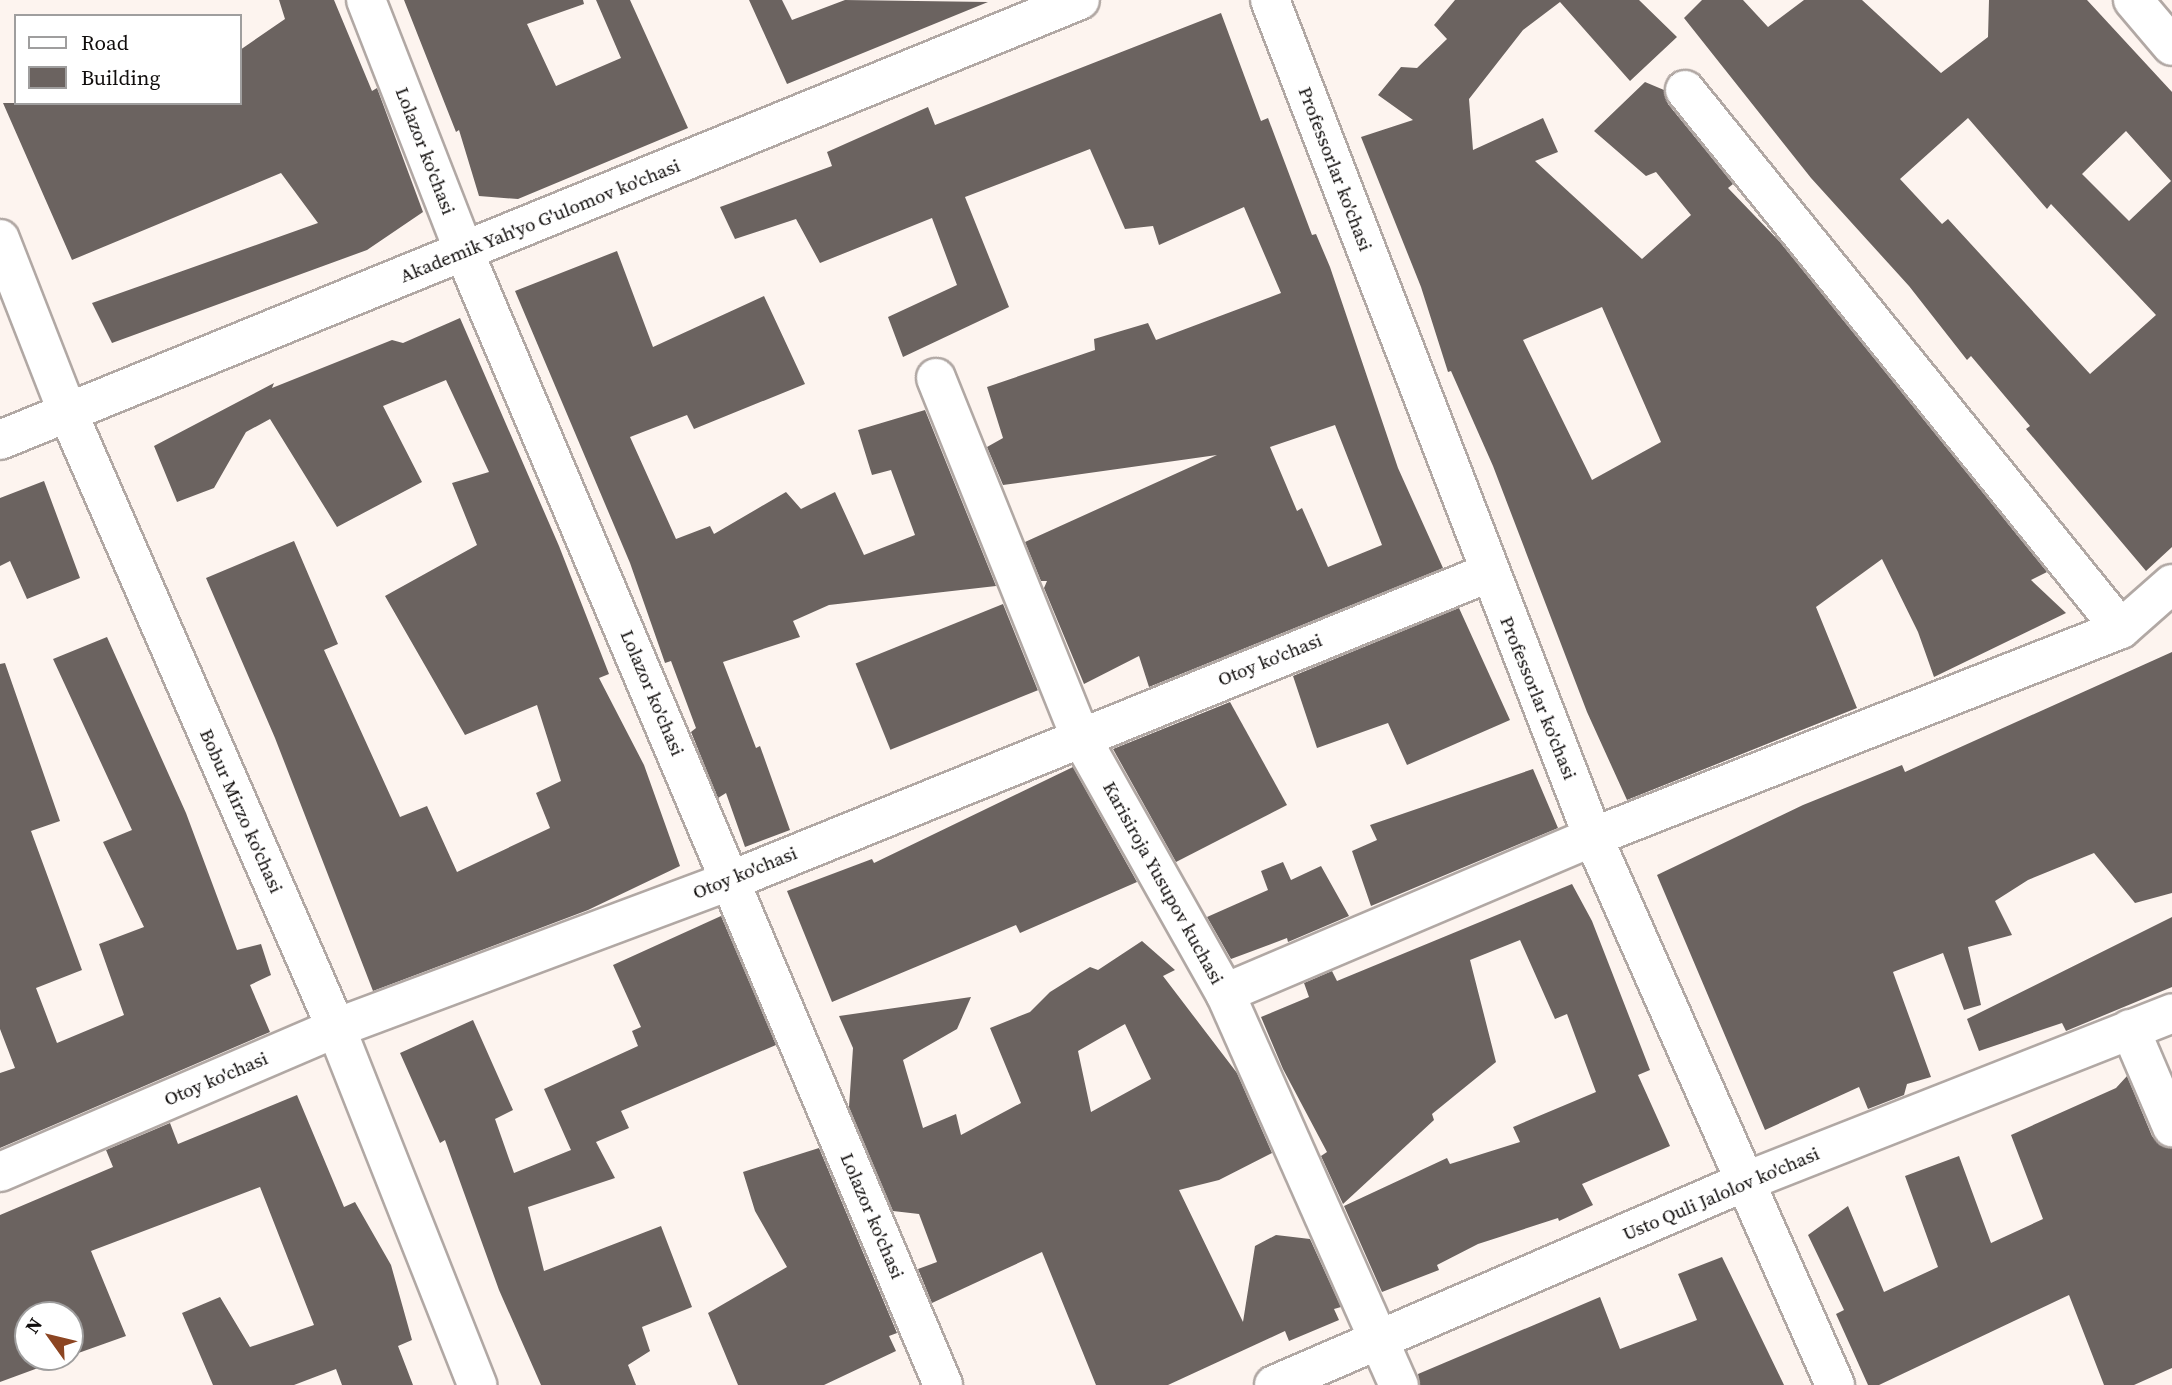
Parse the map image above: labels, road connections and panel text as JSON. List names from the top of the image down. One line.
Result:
{"streets":{"street":["Lolazor ko'chasi","Professorlar ko'chasi","Akademik Yah'yo G'ulomov ko'chasi","Otoy ko'chasi","Bobur Mirzo ko'chasi","Karisiroja Yusupov kuchasi","Usto Quli Jalolov ko'chasi"]},"crossings":[["Lolazor ko'chasi","Akademik Yah'yo G'ulomov ko'chasi"],["Lolazor ko'chasi","Otoy ko'chasi"],["Professorlar ko'chasi","Otoy ko'chasi"],["Professorlar ko'chasi","Usto Quli Jalolov ko'chasi"],["Akademik Yah'yo G'ulomov ko'chasi","Bobur Mirzo ko'chasi"],["Otoy ko'chasi","Bobur Mirzo ko'chasi"],["Otoy ko'chasi","Karisiroja Yusupov kuchasi"],["Karisiroja Yusupov kuchasi","Usto Quli Jalolov ko'chasi"]],"legend":["Road","Building"],"north":"top left"}
